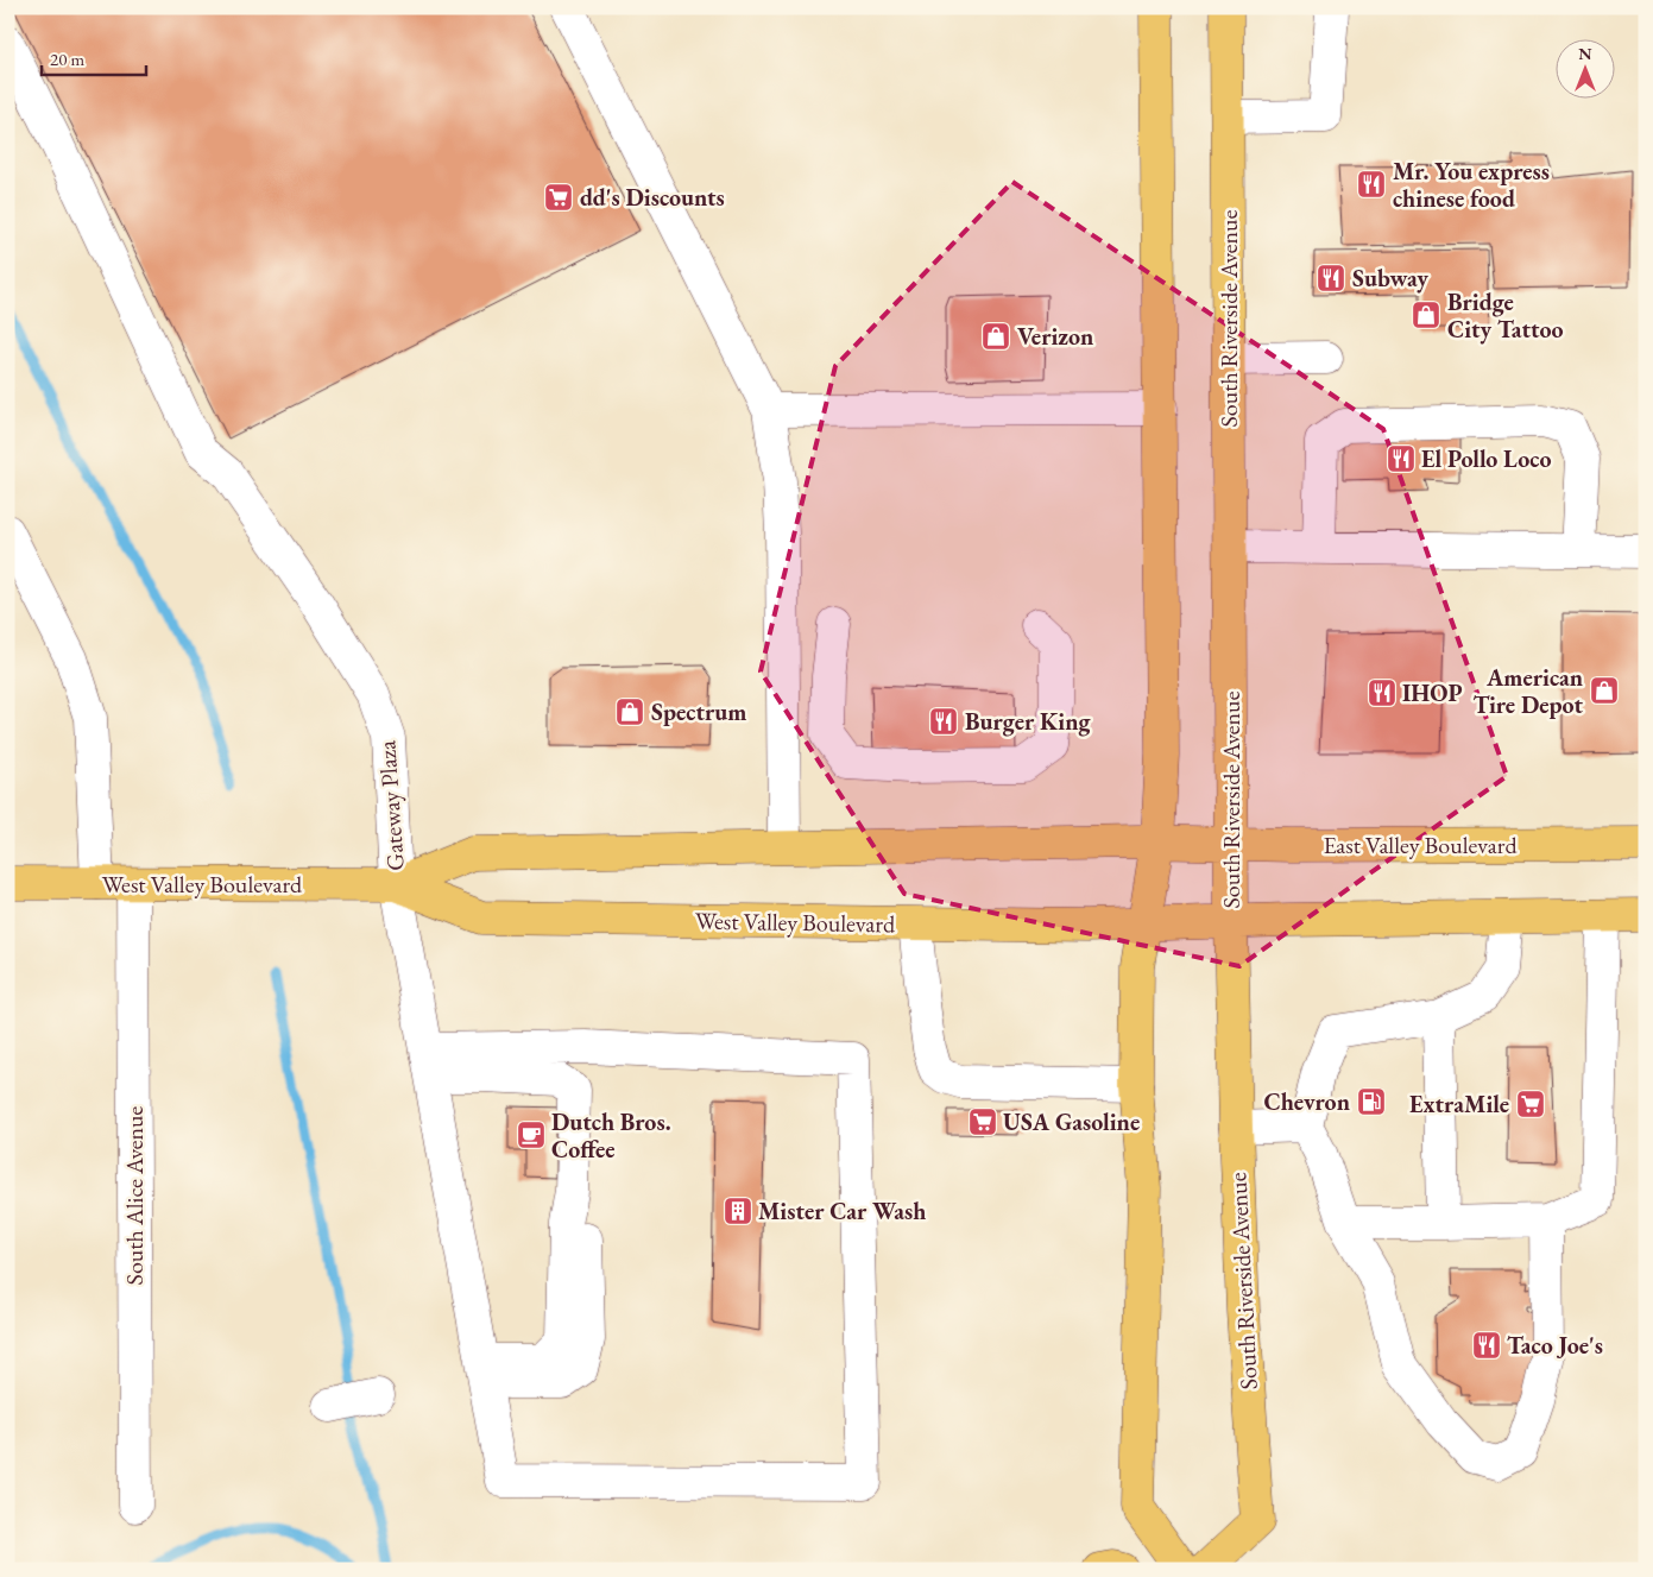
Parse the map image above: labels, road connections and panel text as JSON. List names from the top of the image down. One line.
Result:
{"streets":{"main road":["South Riverside Avenue","East Valley Boulevard","West Valley Boulevard"],"street":["Gateway Plaza","South Alice Avenue"]},"crossings":[["South Riverside Avenue","East Valley Boulevard"],["South Riverside Avenue","West Valley Boulevard"],["Gateway Plaza","West Valley Boulevard"],["East Valley Boulevard","West Valley Boulevard"],["West Valley Boulevard","South Alice Avenue"]],"places":{"restaurant":["Mr. You express chinese food","Subway","El Pollo Loco","IHOP","Burger King","Taco Joe's"],"supermarket":["dd's Discounts","ExtraMile","USA Gasoline"],"shop":["Bridge City Tattoo","Verizon","American Tire Depot","Spectrum"],"fuel station":["Chevron"],"cafe":["Dutch Bros. Coffee"],"building":["Mister Car Wash"]},"scale_bar":"20 m","north":"top"}
